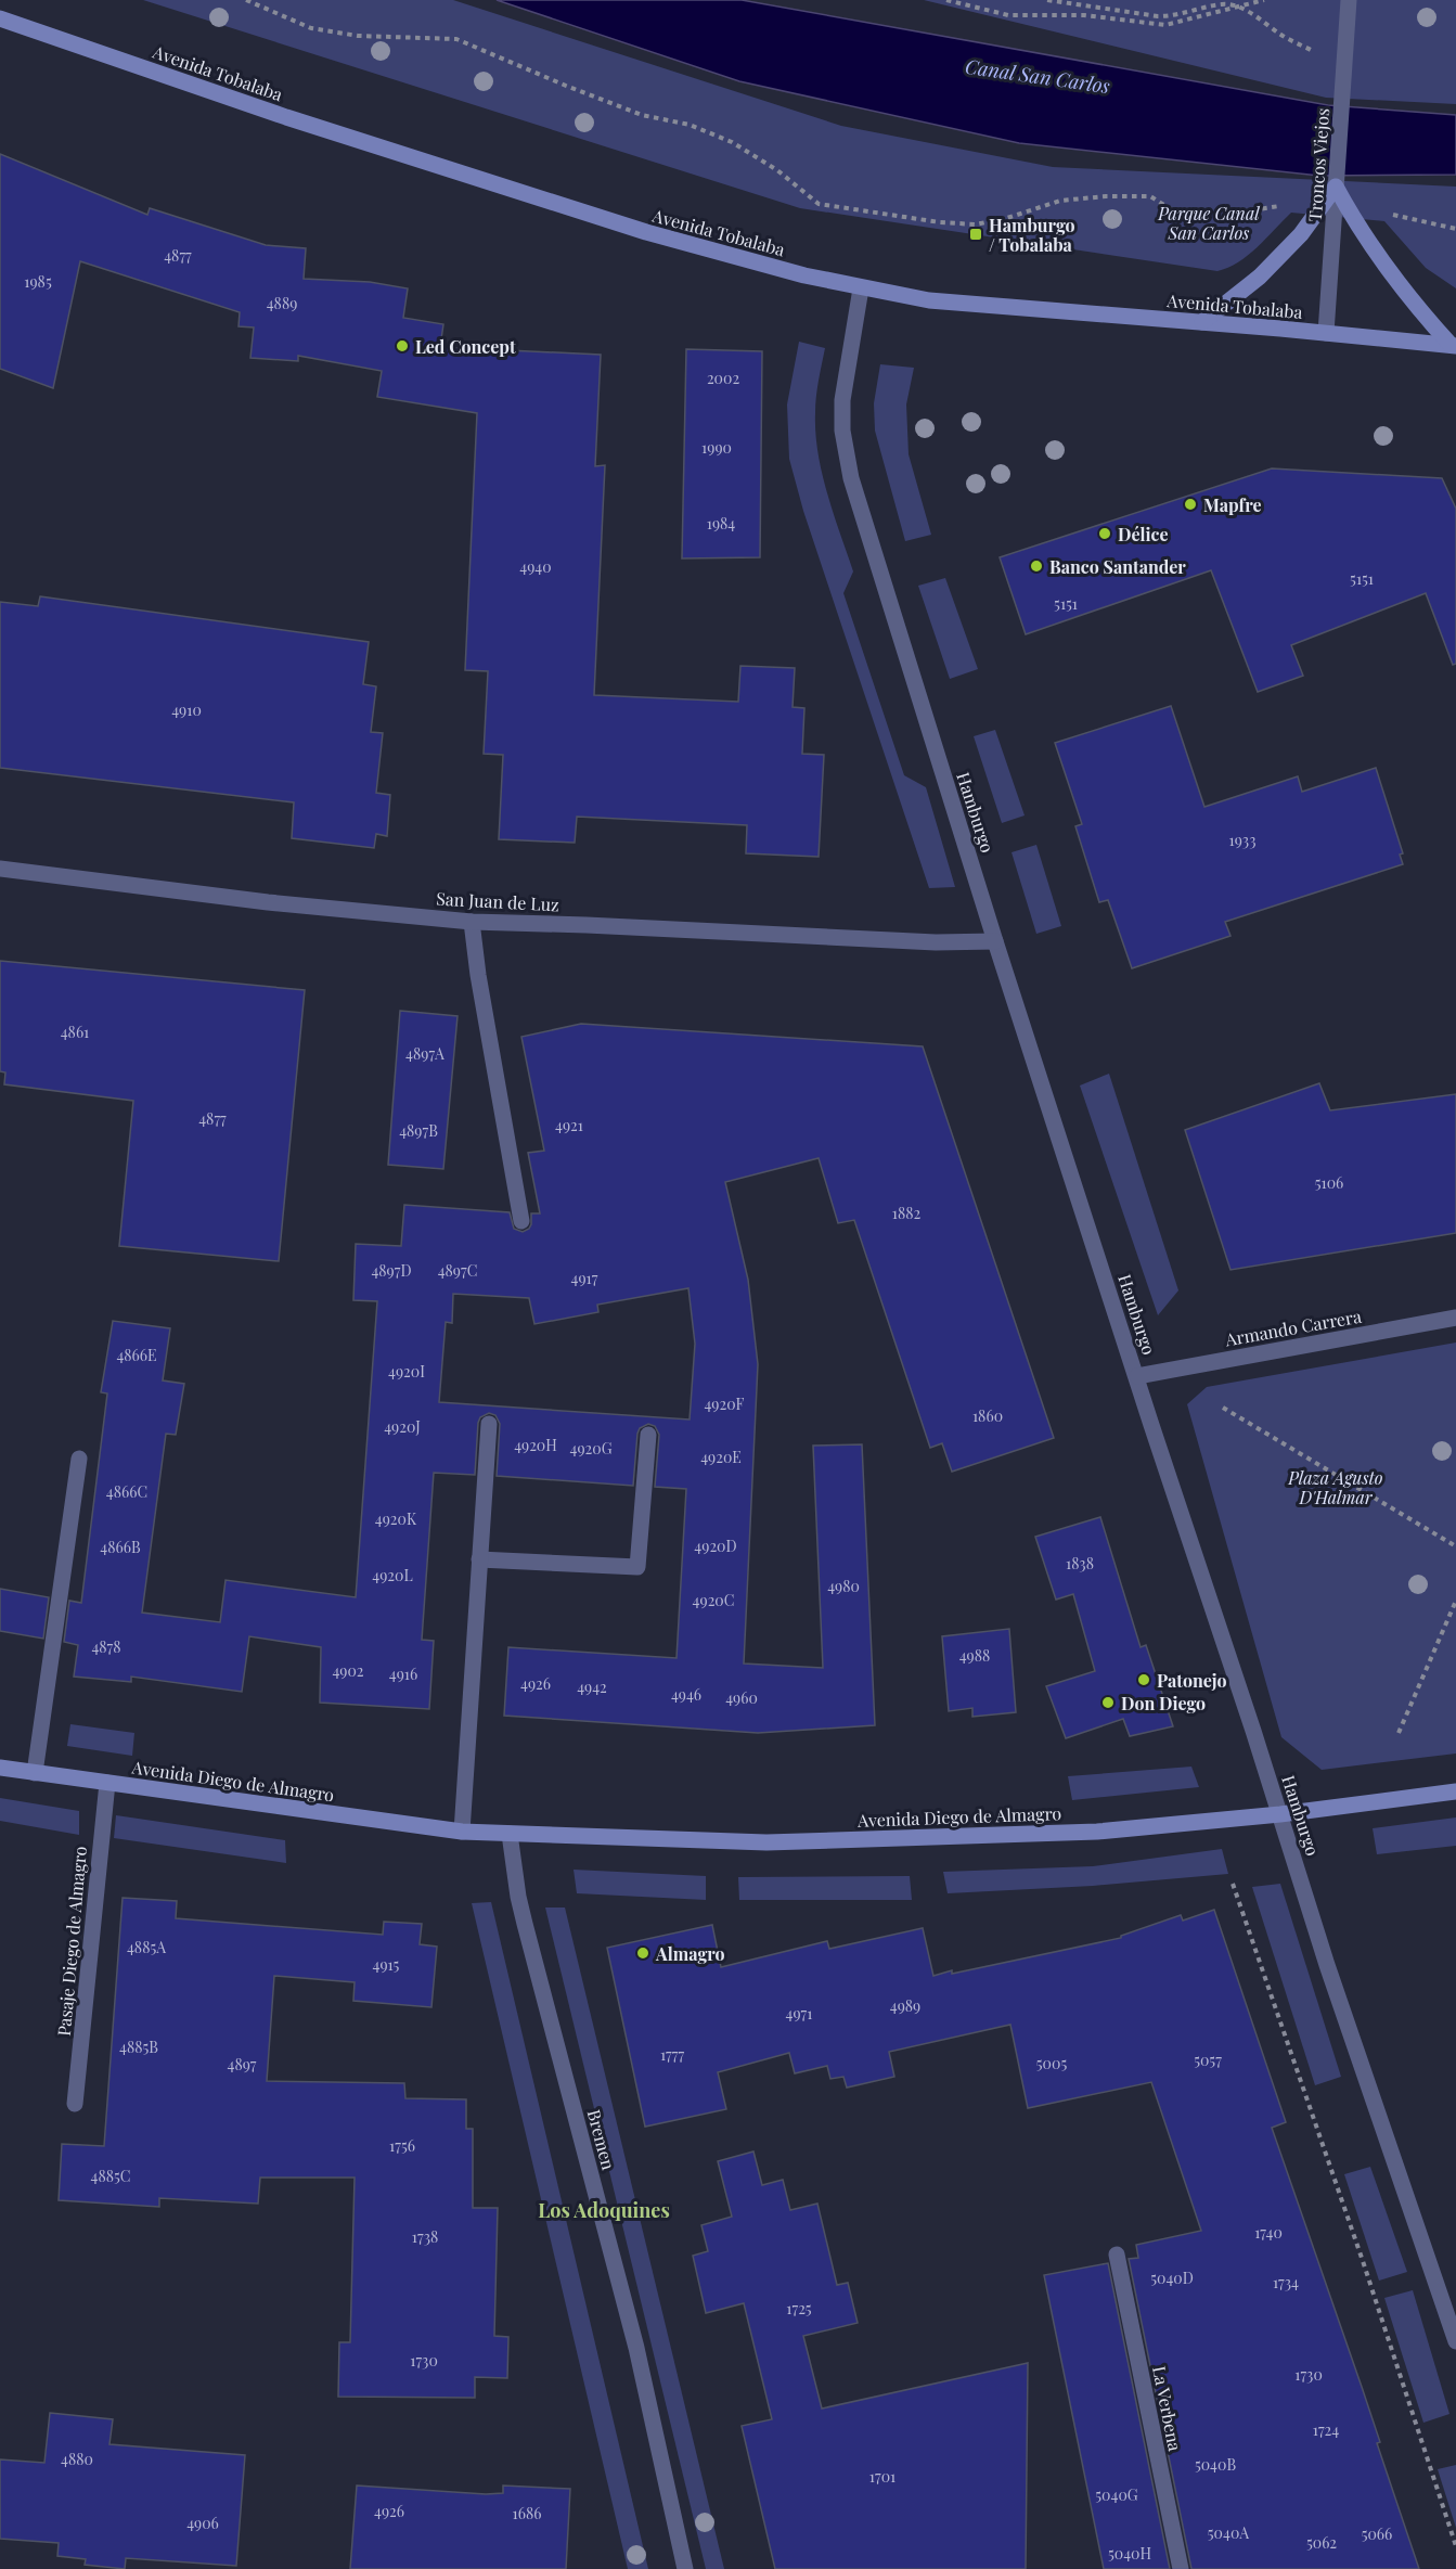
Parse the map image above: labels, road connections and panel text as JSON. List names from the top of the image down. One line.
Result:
{"streets":{"main road":["Avenida Tobalaba","Avenida Diego de Almagro"],"street":["Troncos Viejos","Hamburgo","San Juan de Luz","Armando Carrera","Pasaje Diego de Almagro","Bremen","La Verbena"]},"crossings":[["Avenida Tobalaba","Troncos Viejos"],["Avenida Tobalaba","Hamburgo"],["Hamburgo","San Juan de Luz"],["Hamburgo","Armando Carrera"],["Hamburgo","Avenida Diego de Almagro"],["Avenida Diego de Almagro","Pasaje Diego de Almagro"],["Avenida Diego de Almagro","Bremen"]],"districts":["Los Adoquines"],"water":["Canal San Carlos"],"parks":["Parque Canal San Carlos","Plaza Agusto D'Halmar"],"places":{"transit":["Hamburgo / Tobalaba"],"other":["Led Concept","Mapfre","Délice","Banco Santander","Patonejo","Don Diego","Almagro"]},"house_numbers":["4877","1985","4889","2002","1990","1984","4940","5151","5151","4910","1933","4861","4897A","4877","4921","4897B","5106","1882","4897D","4897C","4917","4866E","4920I","4920F","1860","4920J","4920H","4920G","4920E","4866C","4920K","4920D","4866B","1838","4920L","4980","4920C","4878","4988","4902","4916","4926","4942","4946","4960","4885A","4915","4989","4971","4885B","1777","5057","5005","4897","1756","4885C","1740","1738","5040D","1734","1725","1730","1730","1724","4880","5040B","1701","5040G","4926","1686","4906","5040A","5066","5062","5040H"]}
